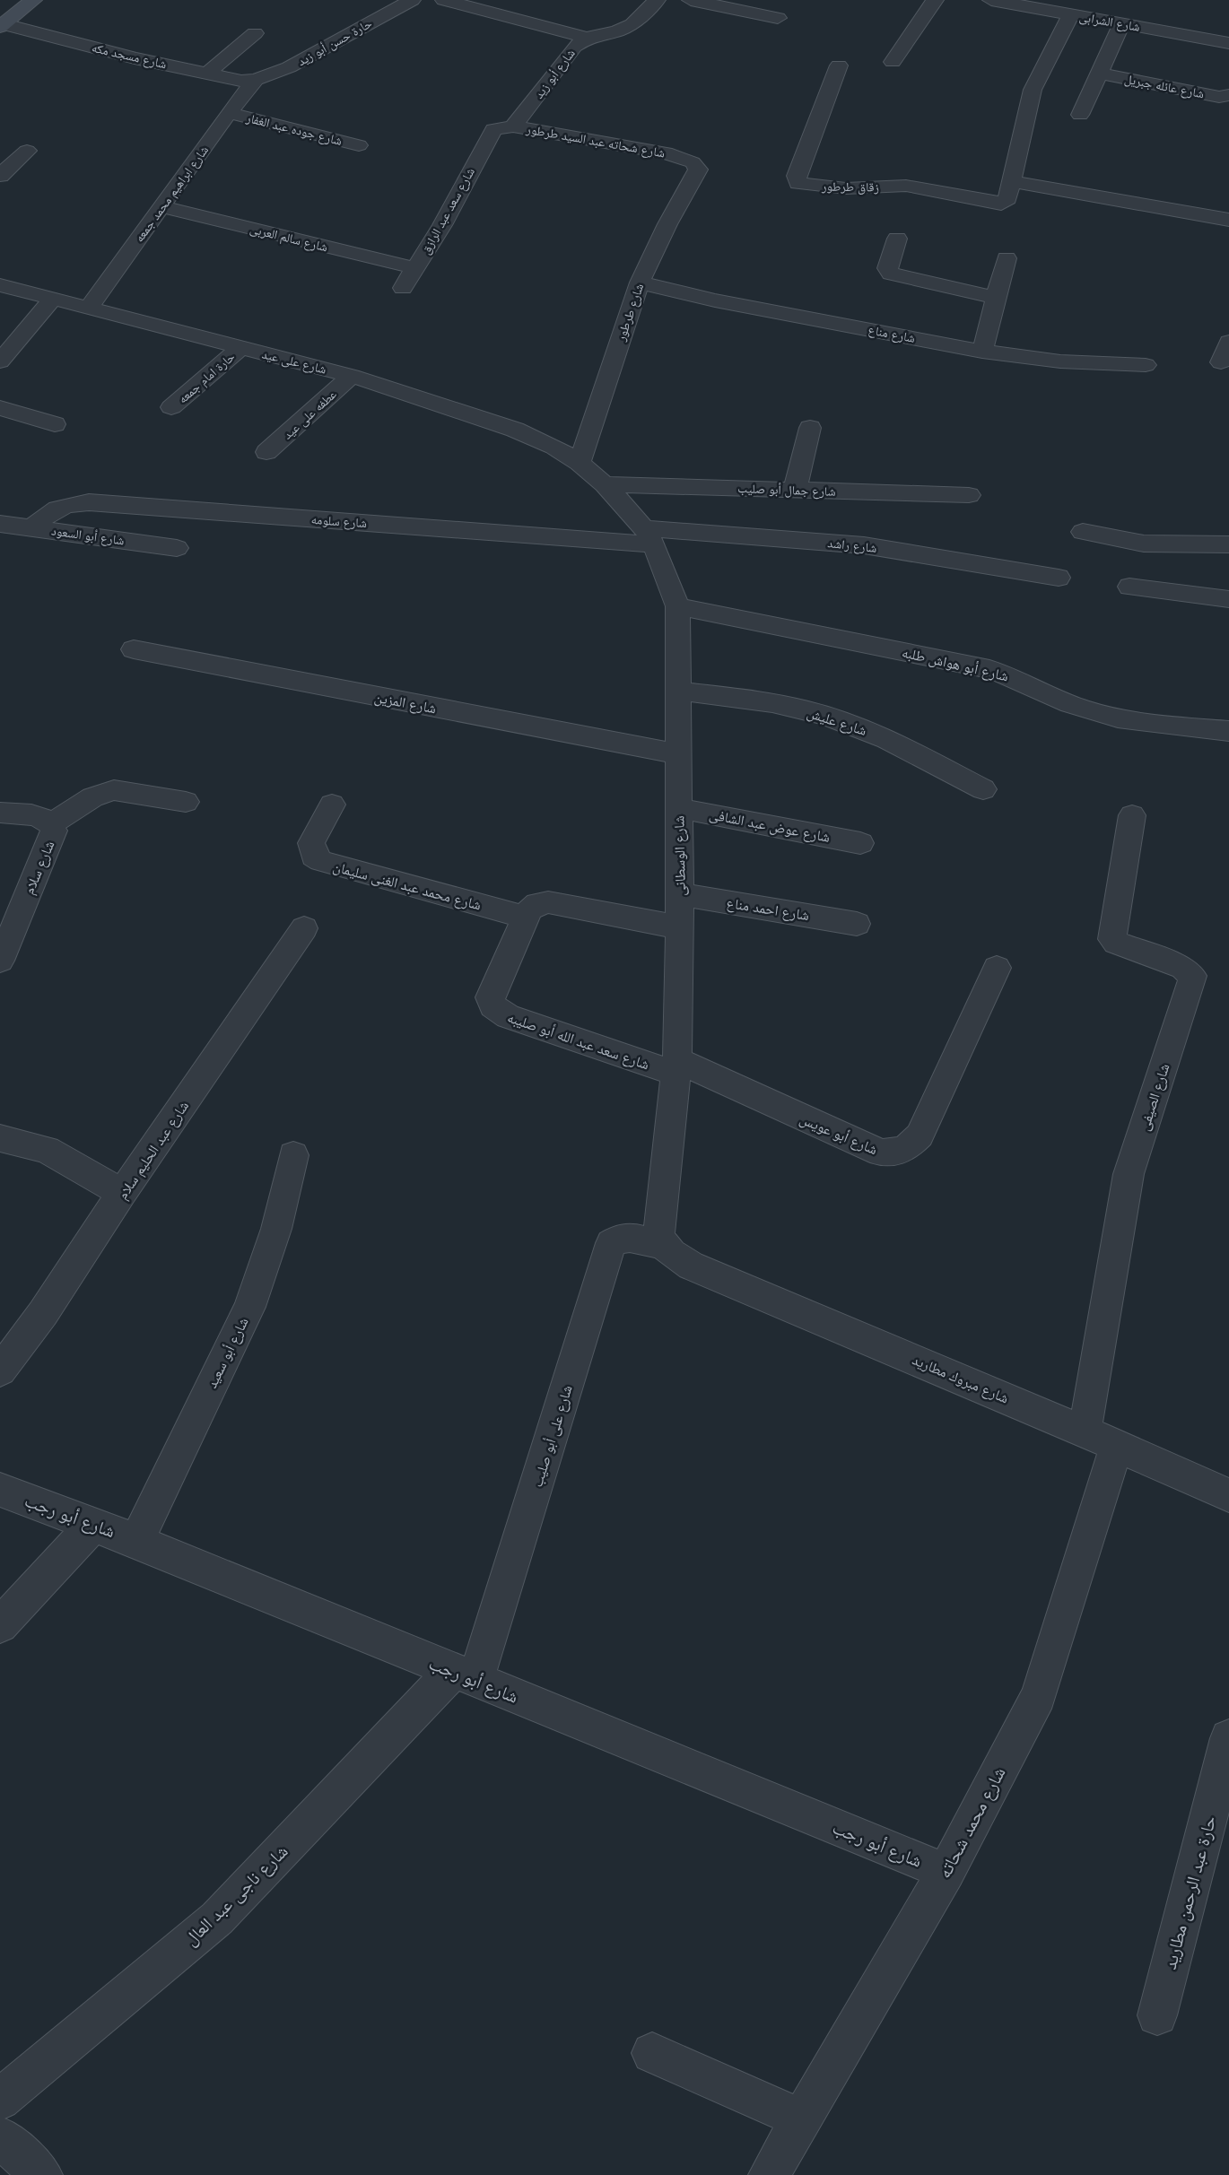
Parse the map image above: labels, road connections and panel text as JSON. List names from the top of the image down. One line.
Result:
{"streets":{"street":["شارع الشرابى","حارة حسن أبو زيد","شارع مسجد مكه","شارع أبو زيد","شارع عائله جبريل","شارع جوده عبد الغفار","شارع شحاته عبد السيد طرطور","زقاق طرطور","شارع ابراهيم محمد جمعه","شارع سعد عبد الرازق","شارع سالم العربى","شارع طرطور","شارع مناع","شارع على عيد","حارة امام جمعه","عطفه على عيد","شارع جمال أبو صليب","شارع سلومه","شارع أبو السعود","شارع راشد","شارع أبو هواش طلبه","شارع المزين","شارع عليش","شارع عوض عبد الشافى","شارع الوسطانى","شارع سلام","شارع محمد عبد الغنى سليمان","شارع احمد مناع","شارع سعد عبد الله أبو صليبه","شارع الصيفى","شارع أبو عويس","شارع عبد الحليم سلام","شارع أبو سعيد","شارع مبروك مطاريد","شارع على أبو صليب","شارع أبو رجب","شارع محمد شحاته","حارة عبد الرحمن مطاريد","شارع ناجى عبد العال"]},"crossings":[["شارع الشرابى","زقاق طرطور"],["حارة حسن أبو زيد","شارع مسجد مكه"],["حارة حسن أبو زيد","شارع ابراهيم محمد جمعه"],["شارع مسجد مكه","شارع ابراهيم محمد جمعه"],["شارع أبو زيد","شارع شحاته عبد السيد طرطور"],["شارع جوده عبد الغفار","شارع ابراهيم محمد جمعه"],["شارع شحاته عبد السيد طرطور","شارع سعد عبد الرازق"],["شارع شحاته عبد السيد طرطور","شارع طرطور"],["شارع ابراهيم محمد جمعه","شارع سالم العربى"],["شارع ابراهيم محمد جمعه","شارع على عيد"],["شارع سعد عبد الرازق","شارع سالم العربى"],["شارع طرطور","شارع مناع"],["شارع طرطور","شارع على عيد"],["شارع طرطور","شارع الوسطانى"],["شارع على عيد","حارة امام جمعه"],["شارع على عيد","عطفه على عيد"],["شارع على عيد","شارع الوسطانى"],["شارع جمال أبو صليب","شارع الوسطانى"],["شارع سلومه","شارع أبو السعود"],["شارع سلومه","شارع راشد"],["شارع سلومه","شارع الوسطانى"],["شارع راشد","شارع الوسطانى"],["شارع أبو هواش طلبه","شارع الوسطانى"],["شارع المزين","شارع الوسطانى"],["شارع عليش","شارع الوسطانى"],["شارع عوض عبد الشافى","شارع الوسطانى"],["شارع الوسطانى","شارع احمد مناع"],["شارع الوسطانى","شارع سعد عبد الله أبو صليبه"],["شارع الوسطانى","شارع أبو عويس"],["شارع الوسطانى","شارع مبروك مطاريد"],["شارع الوسطانى","شارع على أبو صليب"],["شارع محمد عبد الغنى سليمان","شارع سعد عبد الله أبو صليبه"],["شارع سعد عبد الله أبو صليبه","شارع أبو عويس"],["شارع الصيفى","شارع مبروك مطاريد"],["شارع الصيفى","شارع محمد شحاته"],["شارع أبو سعيد","شارع أبو رجب"],["شارع مبروك مطاريد","شارع على أبو صليب"],["شارع مبروك مطاريد","شارع محمد شحاته"],["شارع على أبو صليب","شارع أبو رجب"],["شارع على أبو صليب","شارع ناجى عبد العال"],["شارع أبو رجب","شارع محمد شحاته"],["شارع أبو رجب","شارع ناجى عبد العال"]]}
